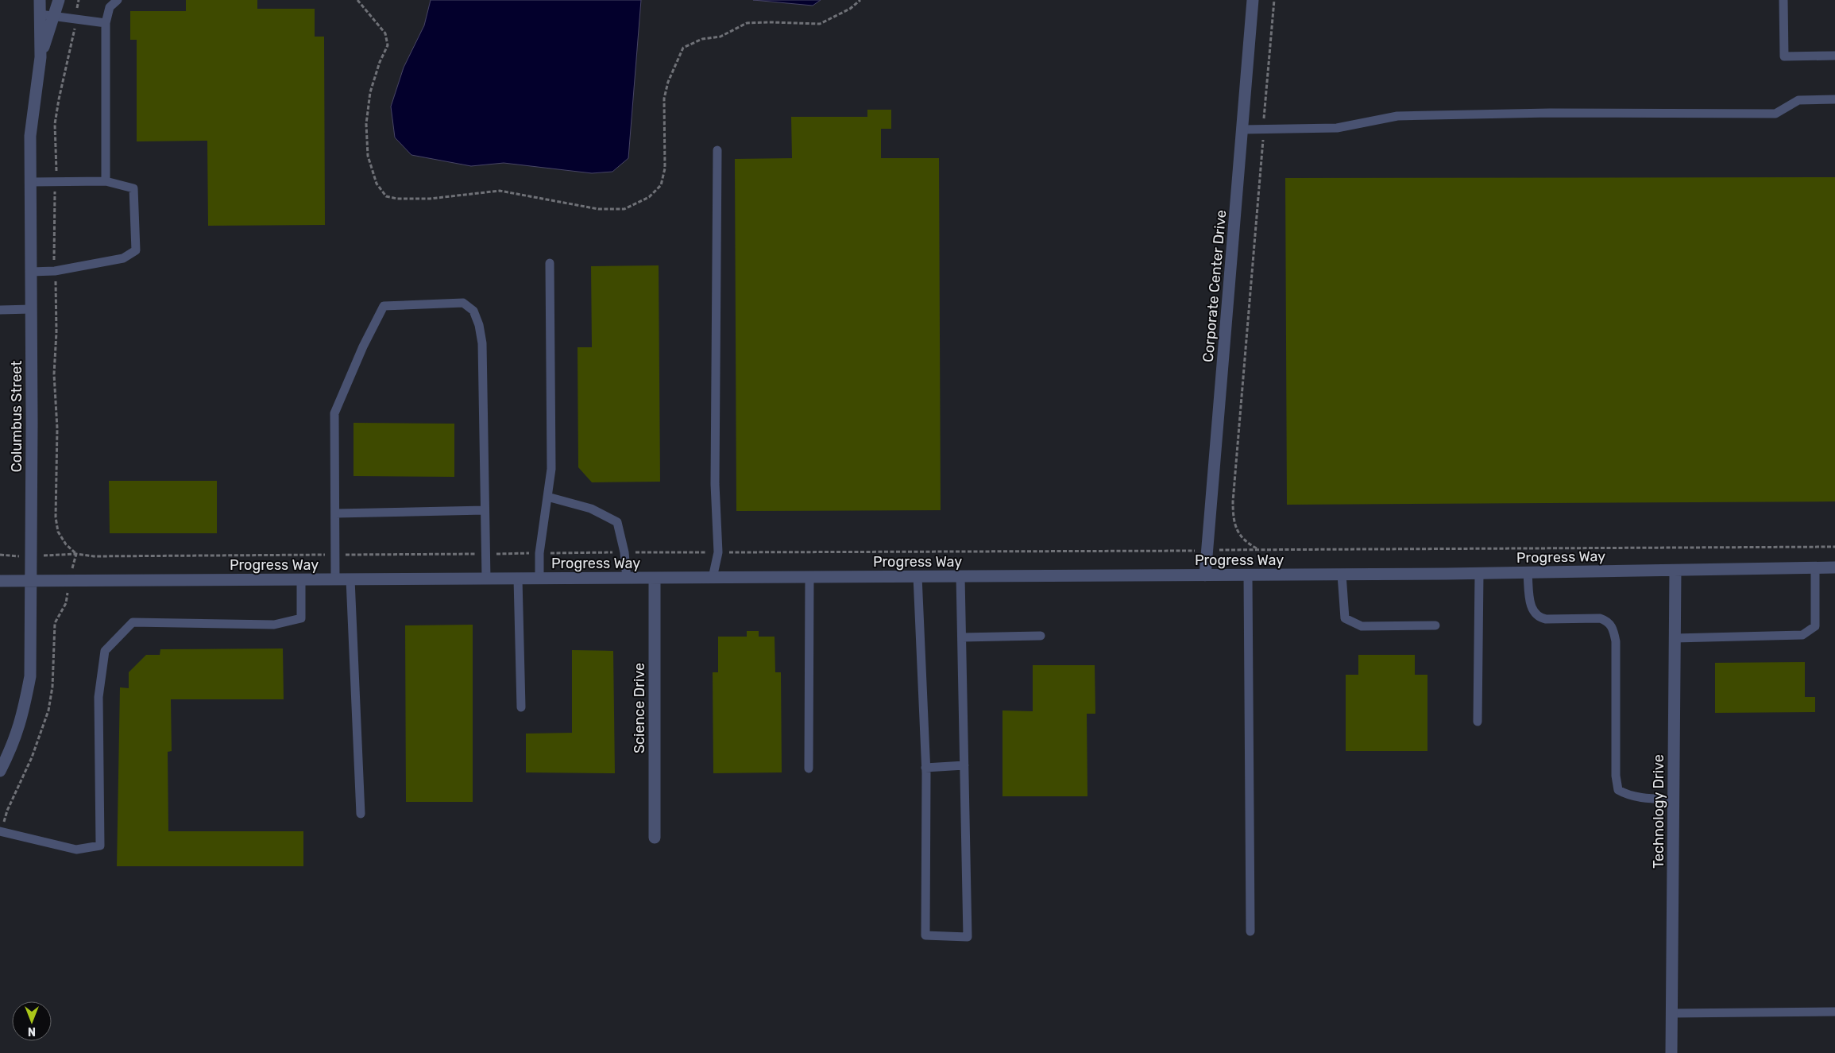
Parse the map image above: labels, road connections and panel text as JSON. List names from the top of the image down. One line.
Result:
{"streets":{"street":["Corporate Center Drive","Columbus Street","Progress Way","Science Drive","Technology Drive"]},"crossings":[["Corporate Center Drive","Progress Way"],["Columbus Street","Progress Way"],["Progress Way","Science Drive"],["Progress Way","Technology Drive"]],"north":"bottom"}
